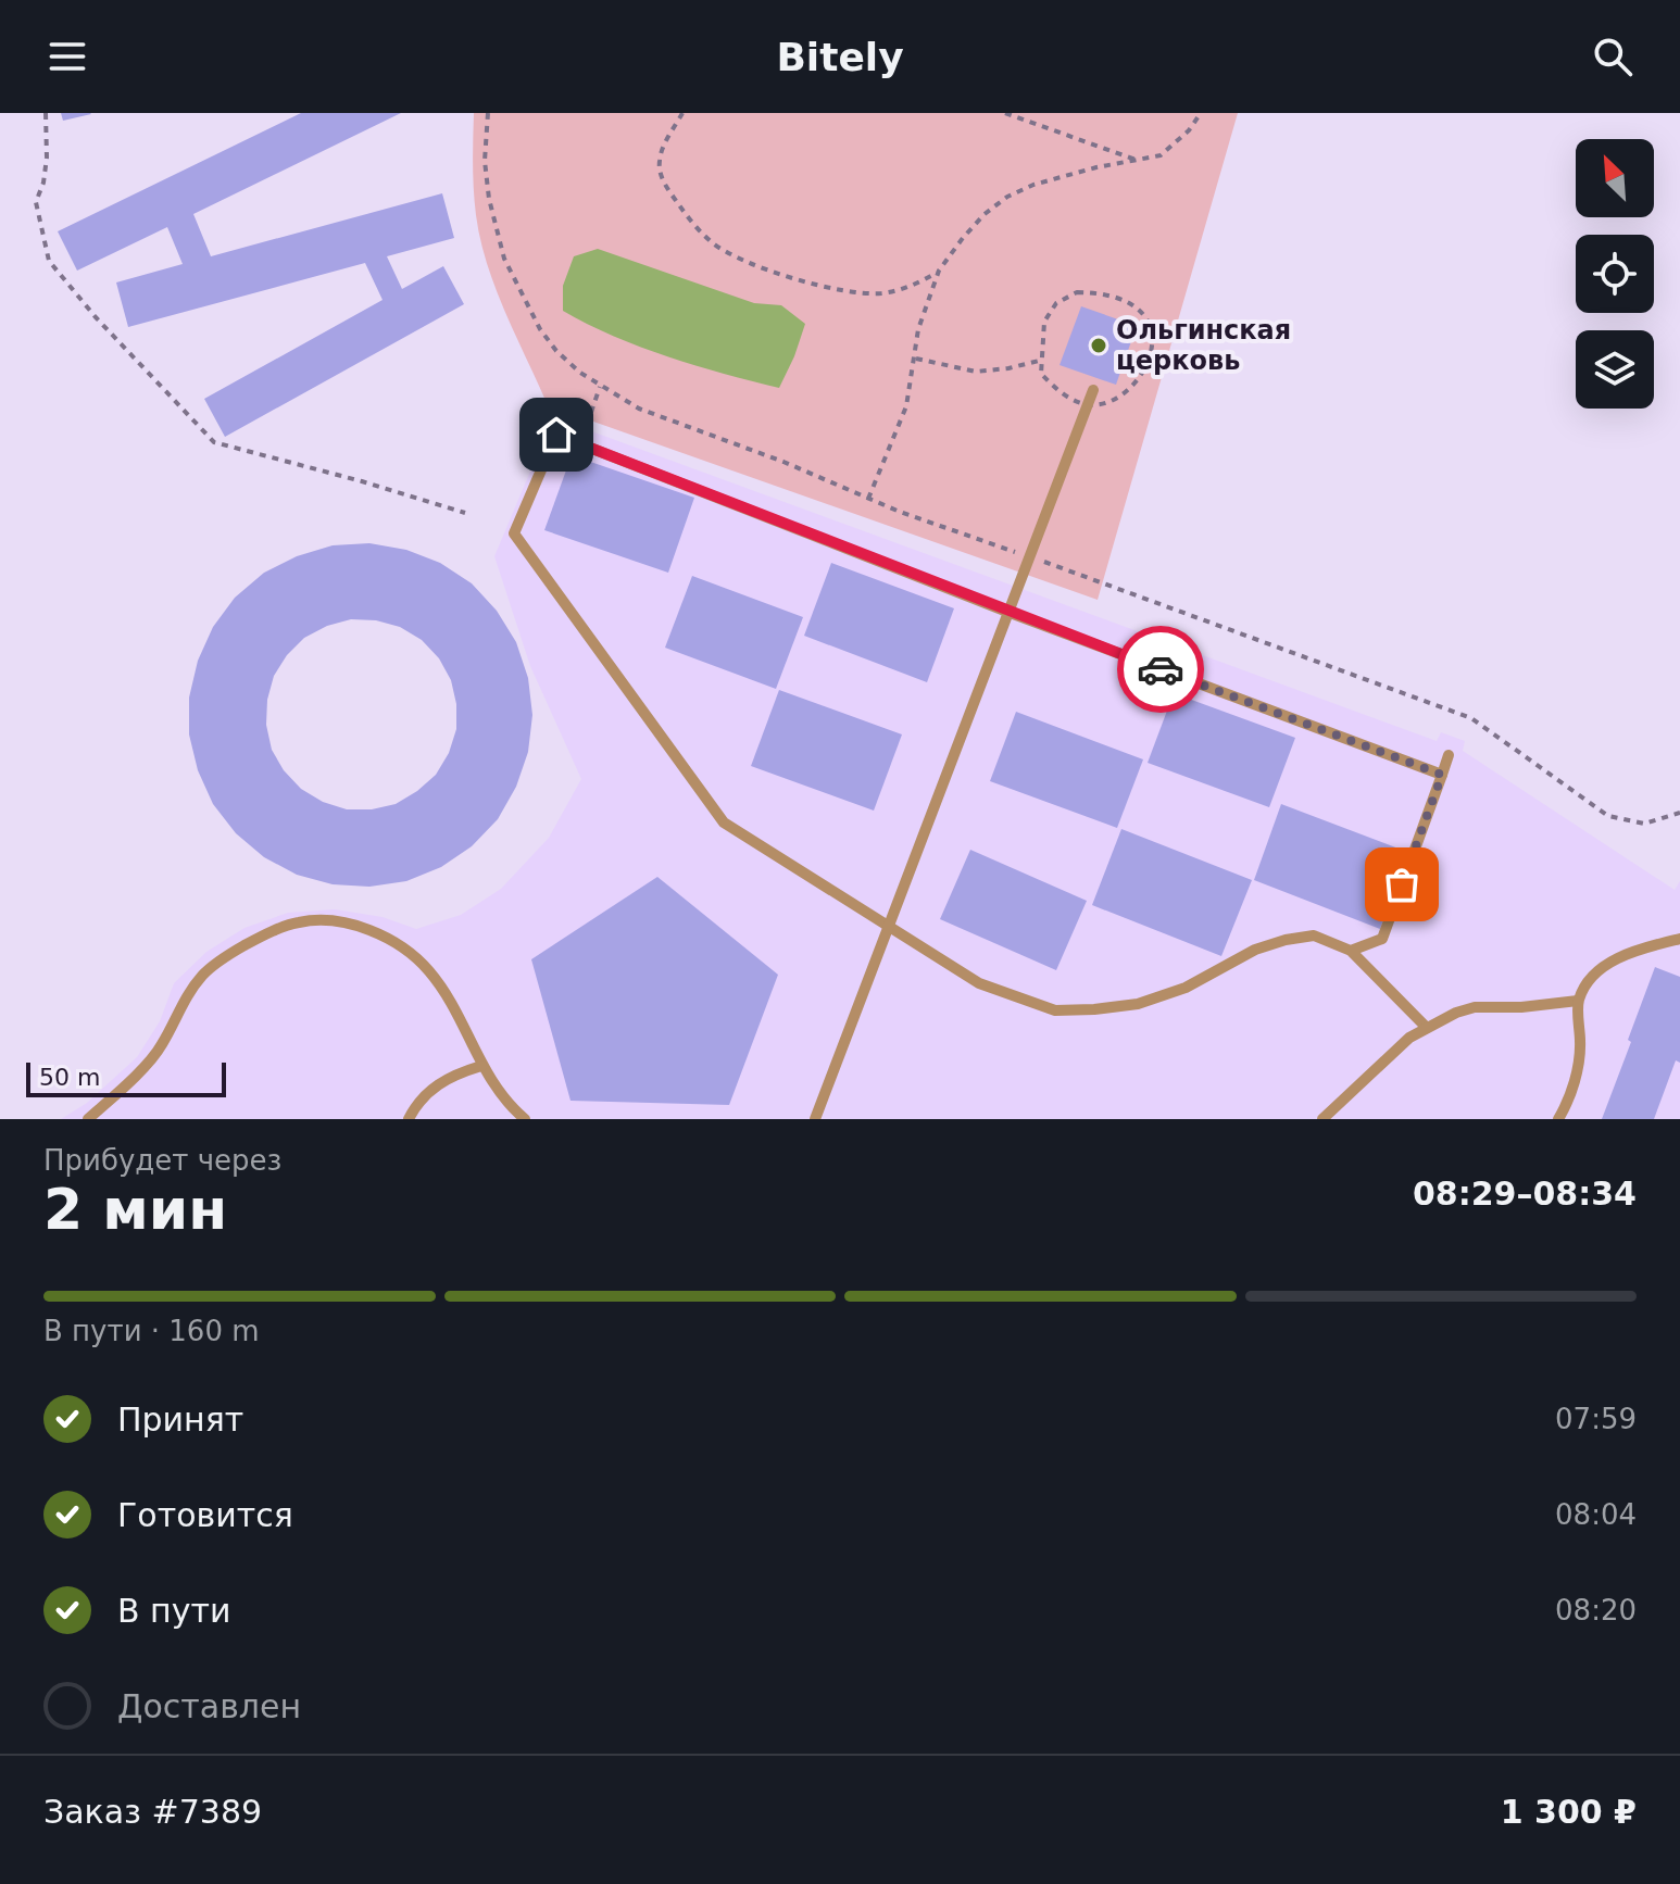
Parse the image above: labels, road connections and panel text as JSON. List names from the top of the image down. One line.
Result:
{"places":["Ольгинская церковь"],"scale_bar":"50 m","north":"top left","page":{"header":"Bitely","scale":"50 m","heading":["2 мин","Прибудет через","08:29–08:34"],"panel":["Заказ #7389","1 300 ₽"],"bar":"В пути · 160 m","list":[["Принят","07:59"],["Готовится","08:04"],["В пути","08:20"],"Доставлен"]}}
